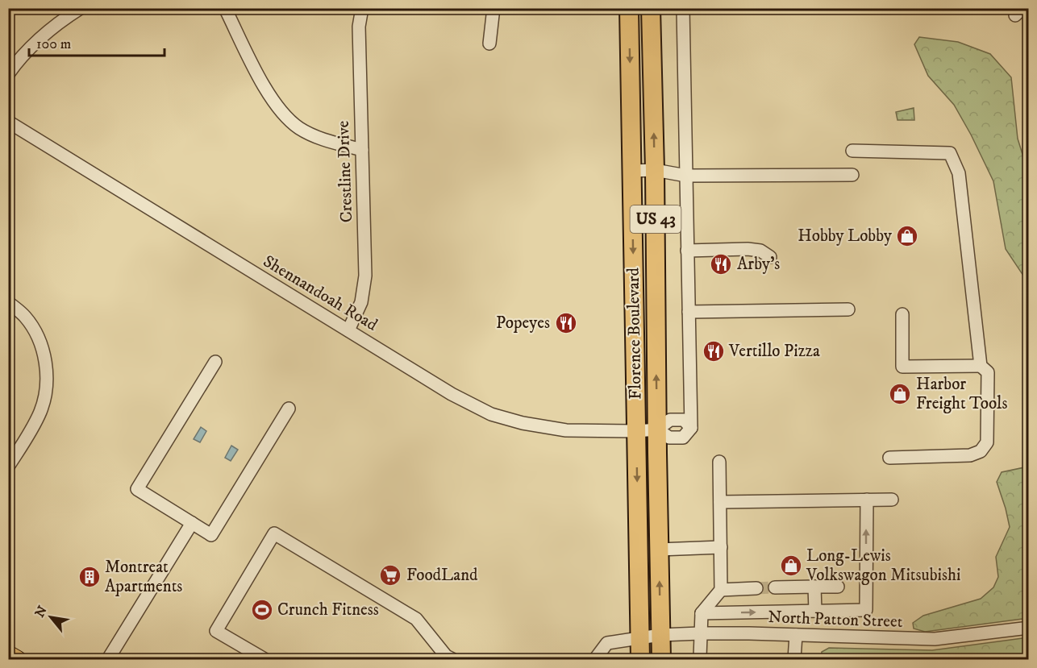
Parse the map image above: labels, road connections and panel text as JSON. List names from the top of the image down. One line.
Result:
{"streets":{"highway":["US 43","Florence Boulevard"],"street":["Crestline Drive","Shennandoah Road","North Patton Street"]},"crossings":[["Crestline Drive","Shennandoah Road"],["Shennandoah Road","Florence Boulevard"],["Florence Boulevard","North Patton Street"]],"places":{"shop":["Hobby Lobby","Harbor Freight Tools","Long-Lewis Volkswagon Mitsubishi"],"restaurant":["Arby's","Popeyes","Vertillo Pizza"],"supermarket":["FoodLand"],"building":["Montreat Apartments"],"sports":["Crunch Fitness"]},"scale_bar":"100 m","north":"top left"}
